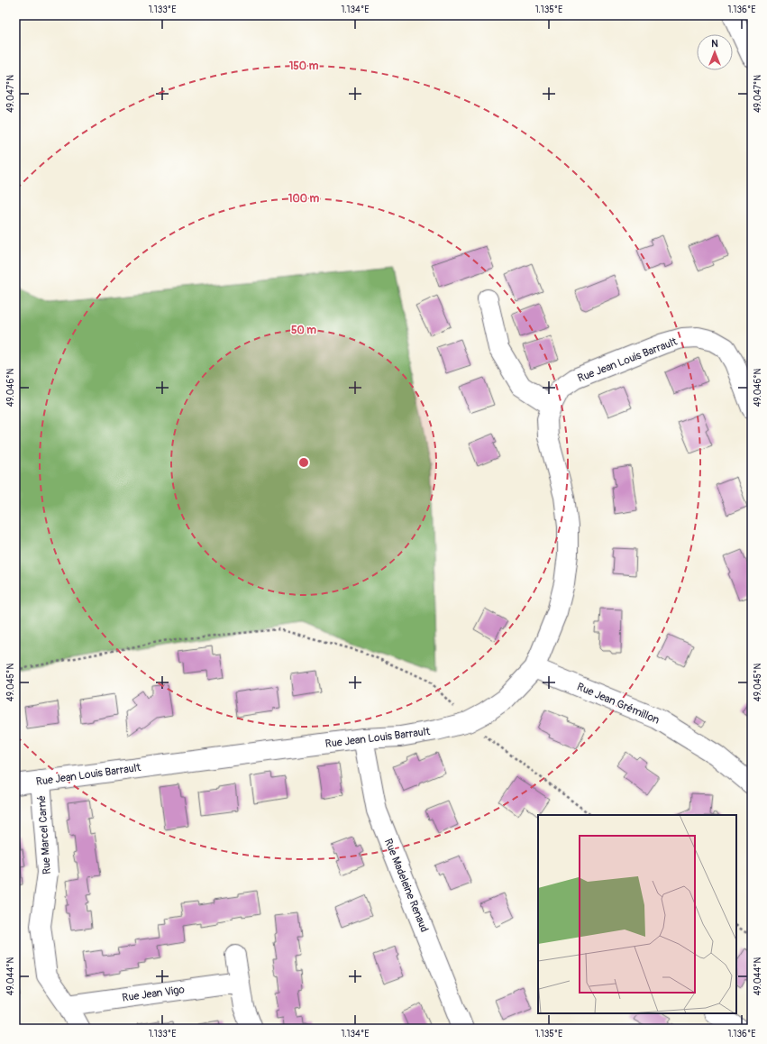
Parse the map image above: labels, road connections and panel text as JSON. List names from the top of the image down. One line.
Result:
{"streets":{"street":["Rue Jean Louis Barrault","Rue Jean Grémillon","Rue Marcel Carné","Rue Madeleine Renaud","Rue Jean Vigo"]},"crossings":[["Rue Jean Louis Barrault","Rue Jean Grémillon"],["Rue Jean Louis Barrault","Rue Marcel Carné"],["Rue Jean Louis Barrault","Rue Madeleine Renaud"],["Rue Marcel Carné","Rue Jean Vigo"]],"north":"top","coordinates":["1.133°E","1.134°E","1.135°E","1.136°E","49.047°N","49.046°N","49.045°N","49.044°N"],"rings":["150 m","100 m","50 m"]}
